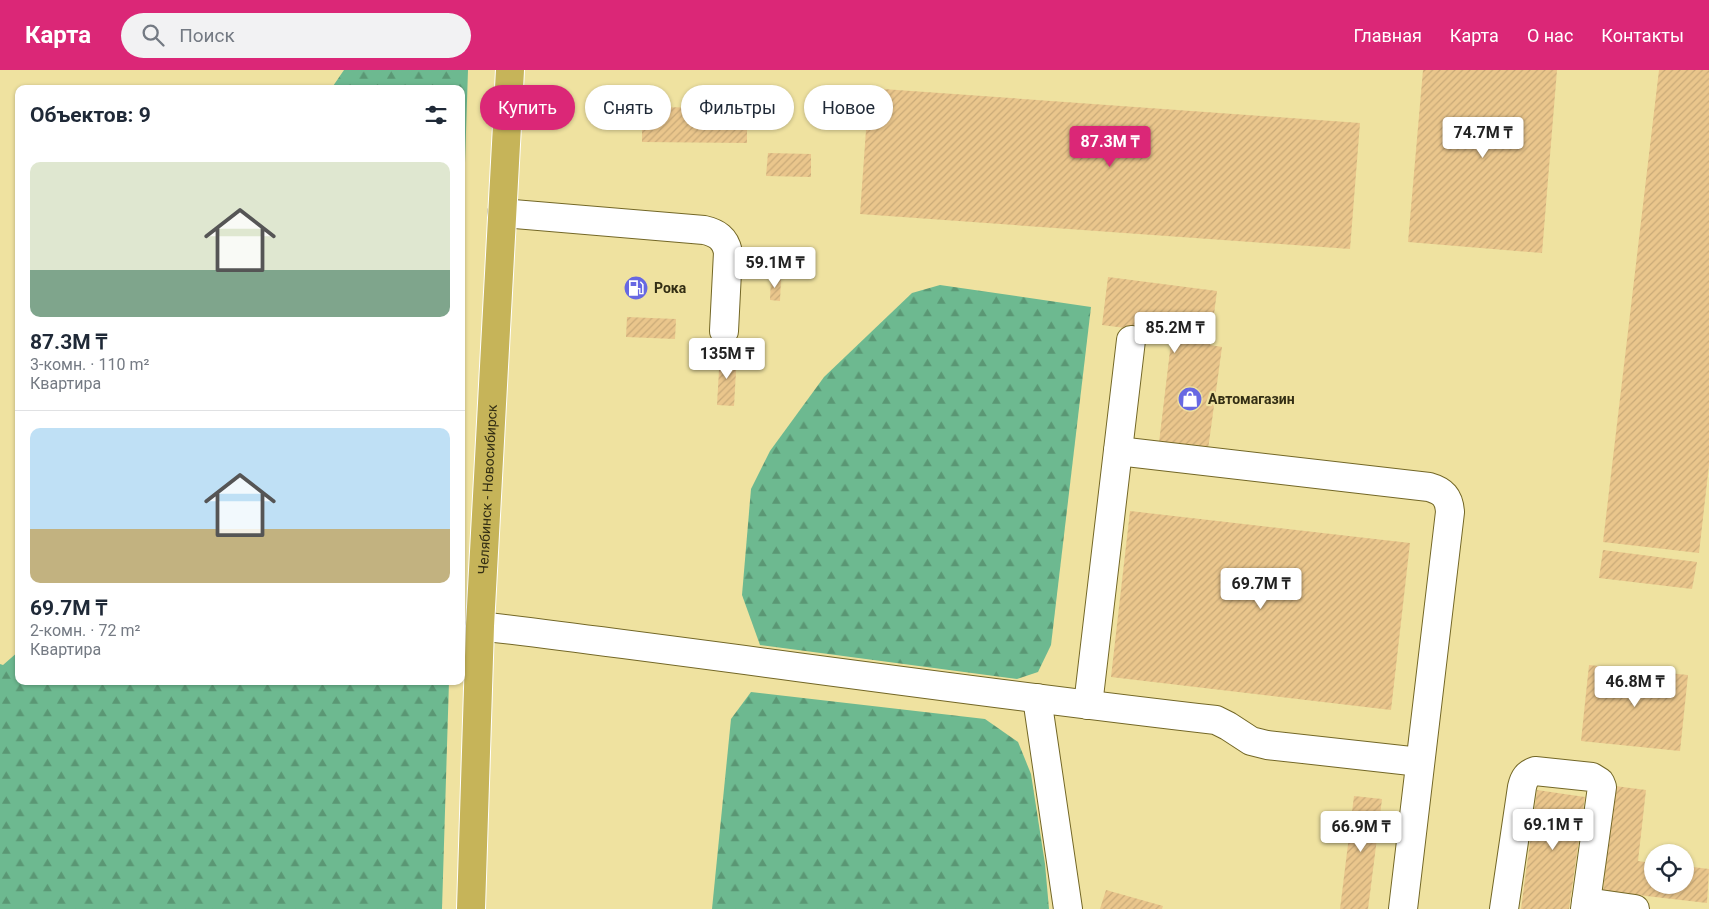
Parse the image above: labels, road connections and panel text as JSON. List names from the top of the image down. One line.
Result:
{"streets":{"highway":["Челябинск - Новосибирск"]},"places":{"fuel station":["Рока"],"shop":["Автомагазин"]},"page":{"header":"Карта","search":"Поиск","nav":["Главная","Карта","О нас","Контакты"],"chip":["Купить","Снять","Фильтры","Новое"],"heading":"Объектов: 9","price":["74.7M ₸","87.3M ₸","59.1M ₸","85.2M ₸","135M ₸","69.7M ₸","46.8M ₸","69.1M ₸","66.9M ₸"],"list":[{"name":"87.3M ₸","note":"3-комн. · 110 m² · Квартира"},{"name":"69.7M ₸","note":"2-комн. · 72 m² · Квартира"}]}}
